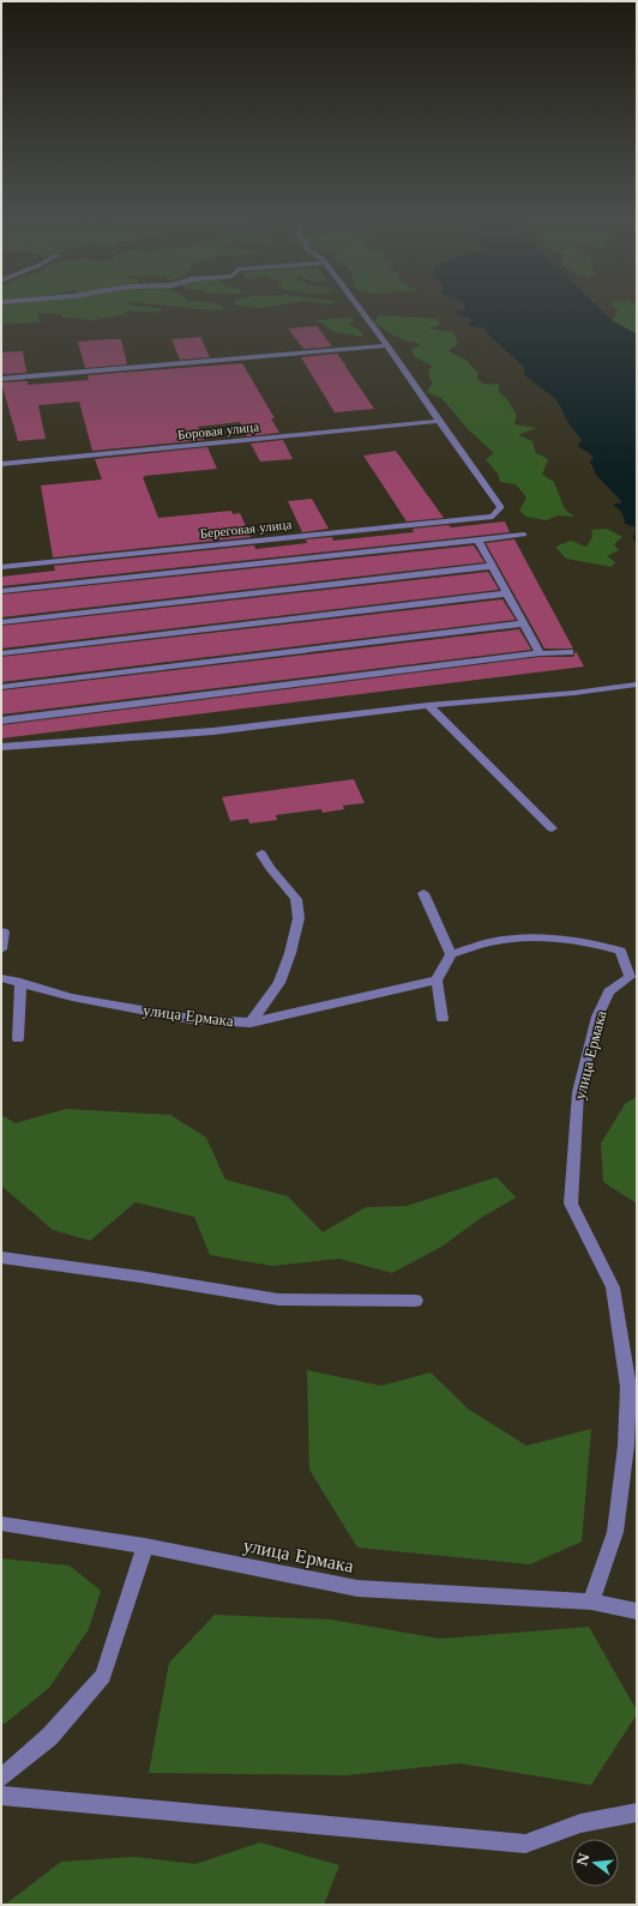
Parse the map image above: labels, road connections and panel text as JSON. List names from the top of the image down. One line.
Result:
{"streets":{"street":["Боровая улица","Береговая улица","улица Ермака"]},"crossings":[["Боровая улица","Береговая улица"]],"north":"left"}
